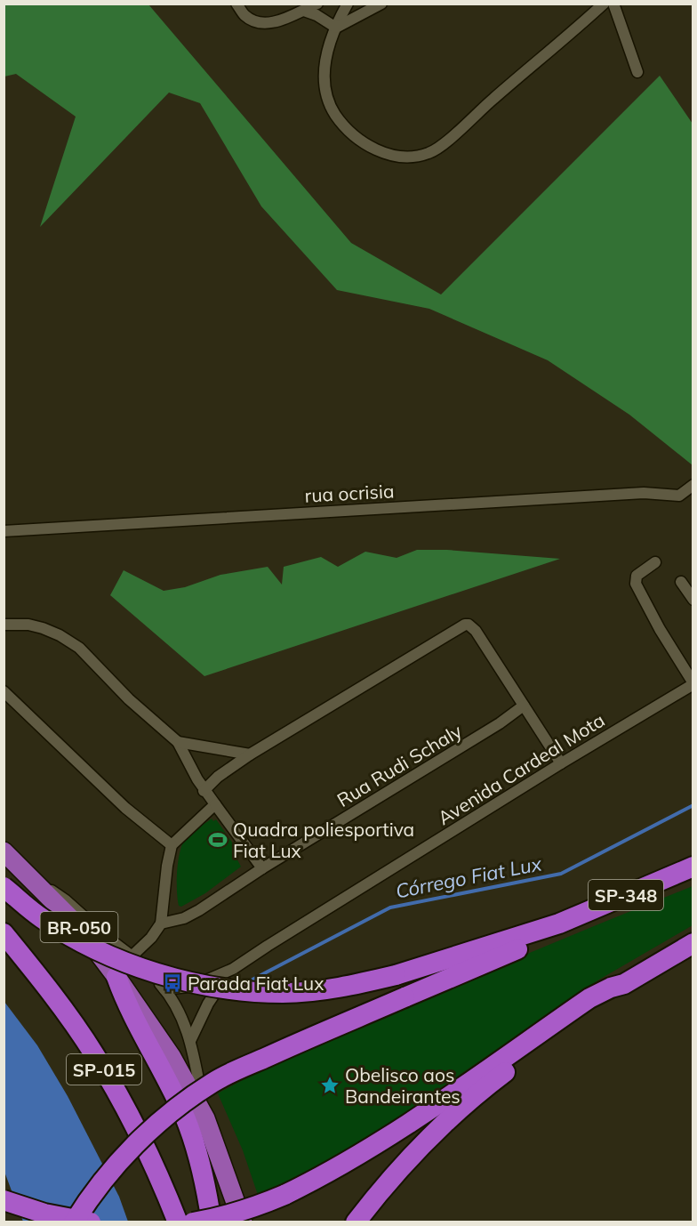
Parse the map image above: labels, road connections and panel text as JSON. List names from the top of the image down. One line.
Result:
{"streets":{"highway":["SP-348","BR-050","SP-015"],"street":["rua ocrisia","Rua Rudi Schaly","Avenida Cardeal Mota"]},"water":["Córrego Fiat Lux"],"places":{"sports":["Quadra poliesportiva Fiat Lux"],"bus stop":["Parada Fiat Lux"],"place":["Obelisco aos Bandeirantes"]}}
